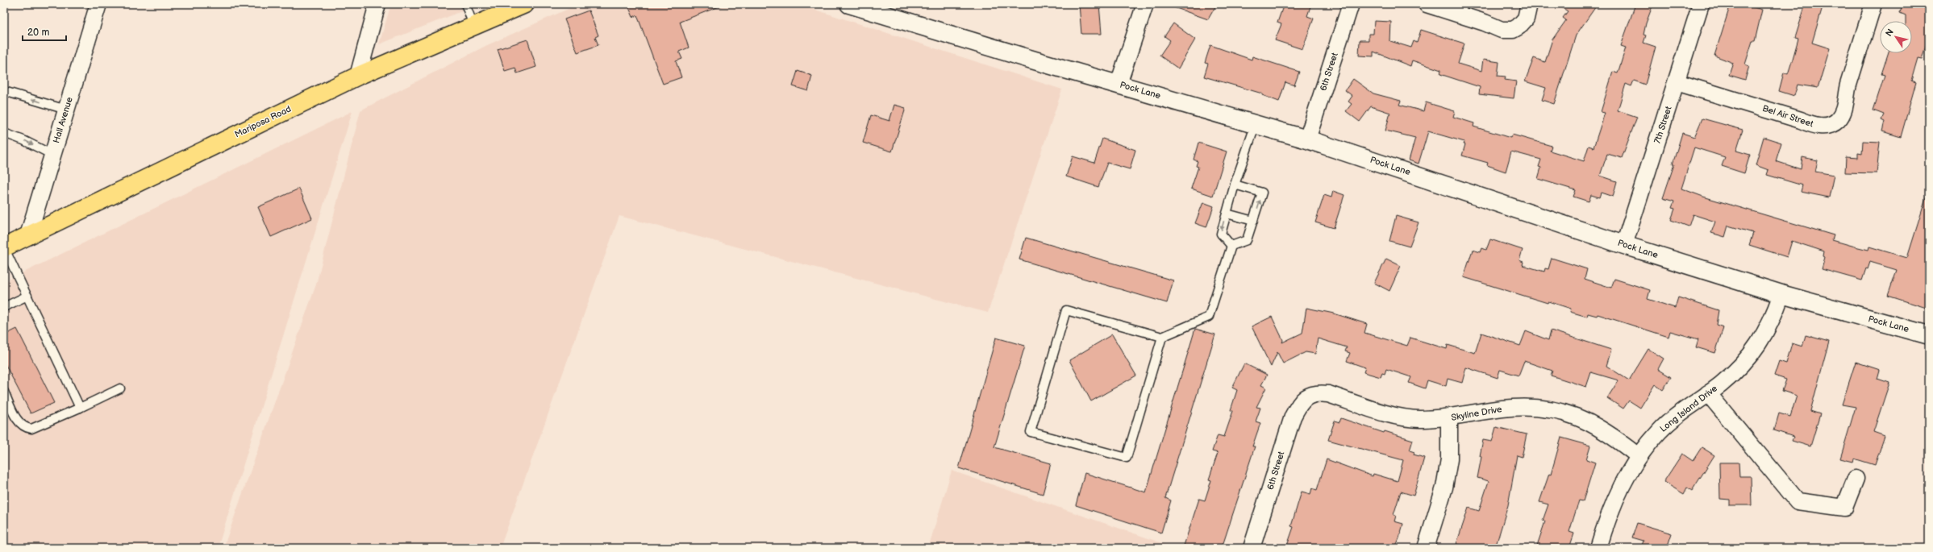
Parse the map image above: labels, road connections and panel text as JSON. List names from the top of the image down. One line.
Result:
{"streets":{"main road":["Mariposa Road"],"street":["6th Street","Pock Lane","Bel Air Street","Hall Avenue","7th Street","Long Island Drive","Skyline Drive"]},"crossings":[["6th Street","Pock Lane"],["6th Street","Skyline Drive"],["Pock Lane","7th Street"],["Pock Lane","Long Island Drive"],["Bel Air Street","7th Street"],["Hall Avenue","Mariposa Road"],["Long Island Drive","Skyline Drive"]],"scale_bar":"20 m","north":"top left"}
